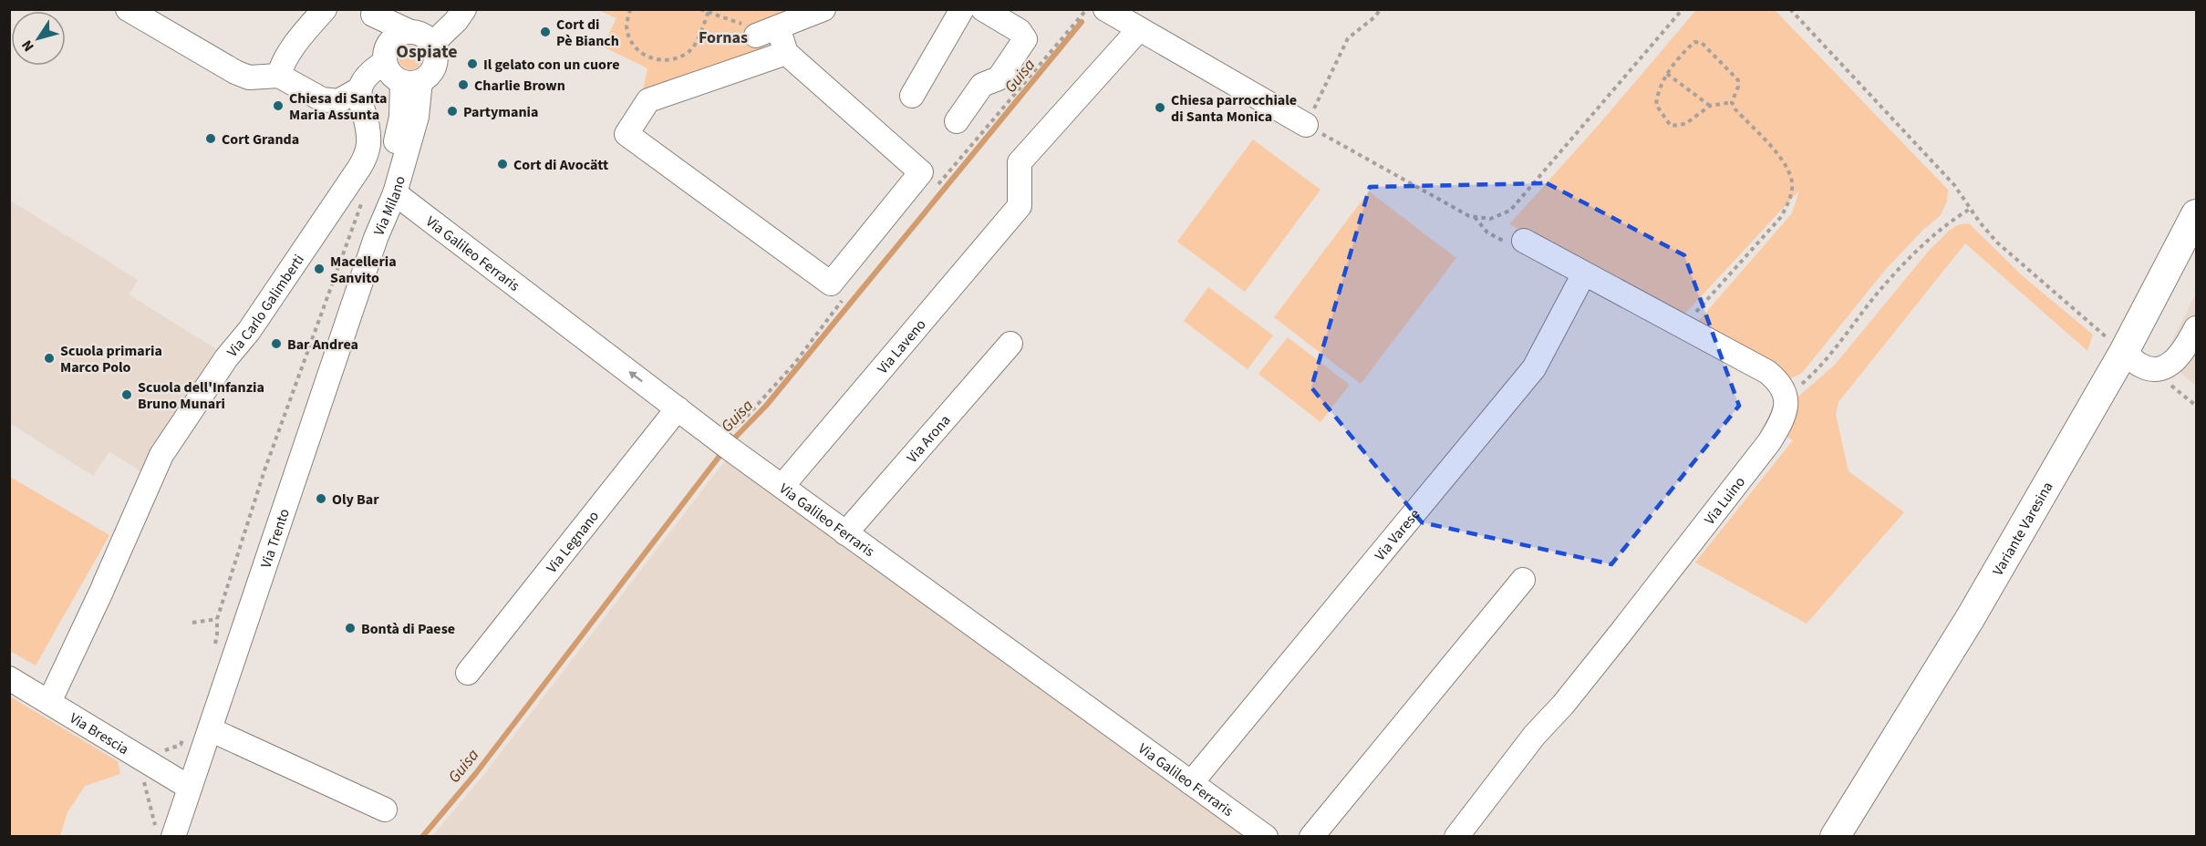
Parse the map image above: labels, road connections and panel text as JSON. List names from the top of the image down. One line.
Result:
{"streets":{"main road":["Variante Varesina"],"street":["Via Milano","Via Galileo Ferraris","Via Carlo Galimberti","Via Laveno","Via Arona","Via Luino","Via Varese","Via Trento","Via Legnano","Via Brescia"]},"crossings":[["Via Milano","Via Galileo Ferraris"],["Via Milano","Via Trento"],["Via Galileo Ferraris","Via Laveno"],["Via Galileo Ferraris","Via Arona"],["Via Galileo Ferraris","Via Varese"],["Via Galileo Ferraris","Via Legnano"],["Via Carlo Galimberti","Via Brescia"],["Via Trento","Via Brescia"]],"districts":["Fornas","Ospiate"],"water":["Guisa"],"places":["Cort di Pè Bianch","Il gelato con un cuore","Charlie Brown","Chiesa di Santa Maria Assunta","Chiesa parrocchiale di Santa Monica","Partymania","Cort Granda","Cort di Avocätt","Macelleria Sanvito","Bar Andrea","Scuola primaria Marco Polo","Scuola dell'Infanzia Bruno Munari","Oly Bar","Bontà di Paese"],"north":"bottom left"}
